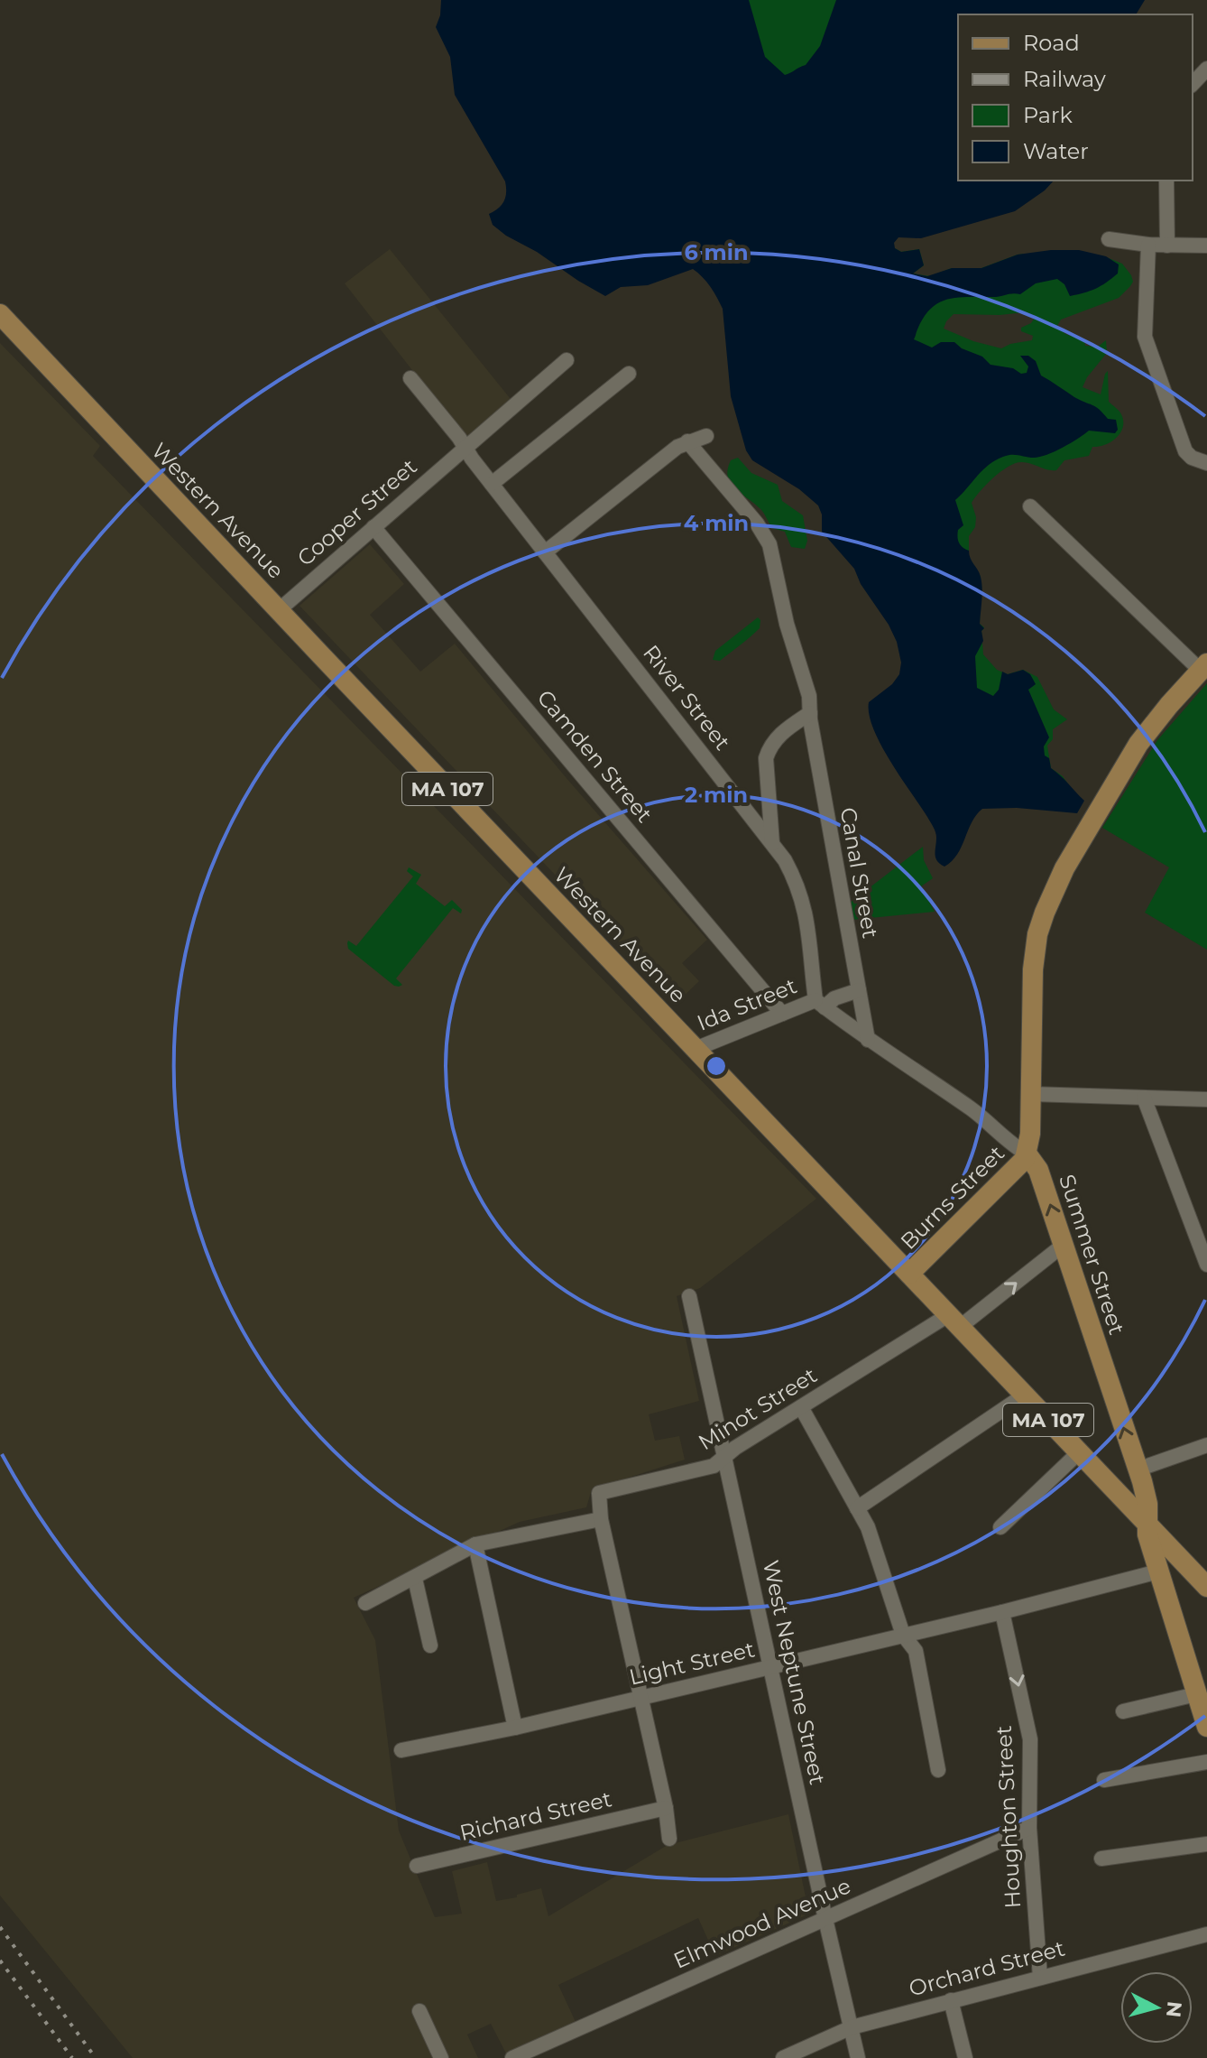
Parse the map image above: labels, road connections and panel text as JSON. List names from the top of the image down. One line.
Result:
{"streets":{"main road":["Western Avenue","MA 107","Burns Street","Summer Street"],"street":["Cooper Street","River Street","Camden Street","Canal Street","Ida Street","Minot Street","Light Street","West Neptune Street","Richard Street","Houghton Street","Elmwood Avenue","Orchard Street"]},"crossings":[["Western Avenue","Cooper Street"],["Western Avenue","Ida Street"],["Western Avenue","Burns Street"],["Western Avenue","Summer Street"],["Western Avenue","Minot Street"],["Cooper Street","River Street"],["Cooper Street","Camden Street"],["River Street","Ida Street"],["Camden Street","Ida Street"],["Canal Street","Ida Street"],["Burns Street","Summer Street"],["Summer Street","Minot Street"],["Summer Street","Light Street"],["Minot Street","West Neptune Street"],["Light Street","West Neptune Street"],["Light Street","Houghton Street"],["West Neptune Street","Elmwood Avenue"],["West Neptune Street","Orchard Street"],["Houghton Street","Elmwood Avenue"],["Houghton Street","Orchard Street"]],"one_way":["Summer Street"],"legend":["Road","Railway","Park","Water"],"north":"right","rings":["6 min","4 min","2 min"]}
